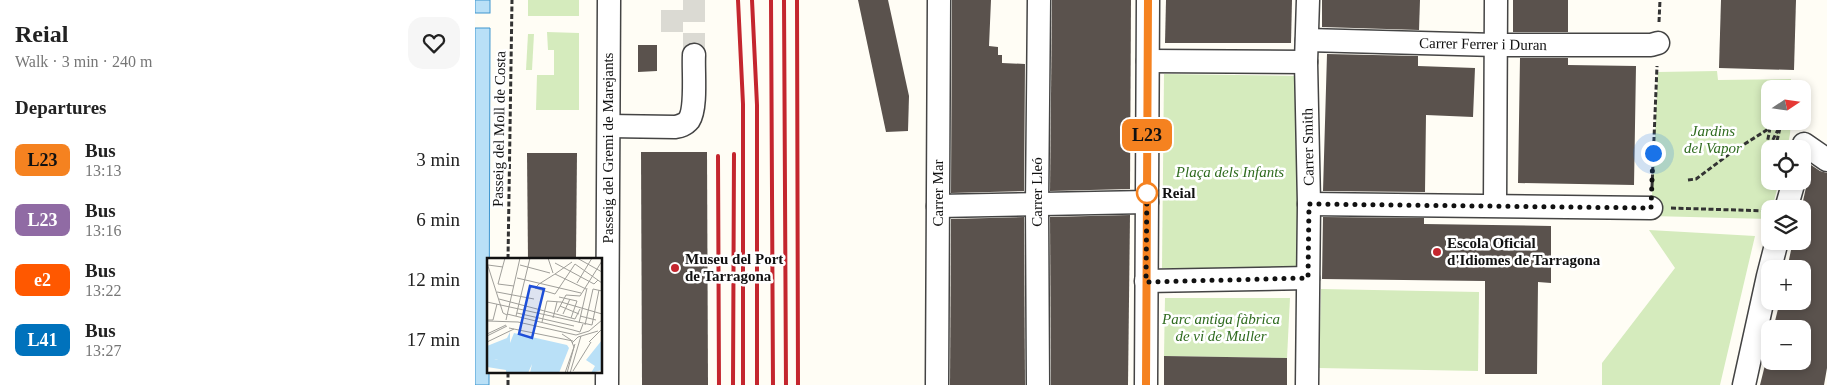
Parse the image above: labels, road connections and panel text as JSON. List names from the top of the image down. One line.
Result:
{"streets":{"street":["Carrer Ferrer i Duran","Carrer Smith","Passeig del Gremi de Marejants","Carrer Lleó","Carrer Mar"],"path":["Passeig del Moll de Costa"]},"crossings":[["Carrer Ferrer i Duran","Carrer Smith"]],"parks":["Jardins del Vapor","Plaça dels Infants","Parc antiga fàbrica de vi de Muller"],"places":["Reial","Escola Oficial d'Idiomes de Tarragona","Museu del Port de Tarragona"],"lines":["bus line L23"],"north":"right","page":{"heading":[["Reial","Walk · 3 min · 240 m"],"Departures"],"on_map":"L23","map_buttons":["+","−"],"list":[{"mark":"L23","name":"Bus","note":"13:13","value":"3 min"},{"mark":"L23","name":"Bus","note":"13:16","value":"6 min"},{"mark":"e2","name":"Bus","note":"13:22","value":"12 min"},{"mark":"L41","name":"Bus","note":"13:27","value":"17 min"}]}}
